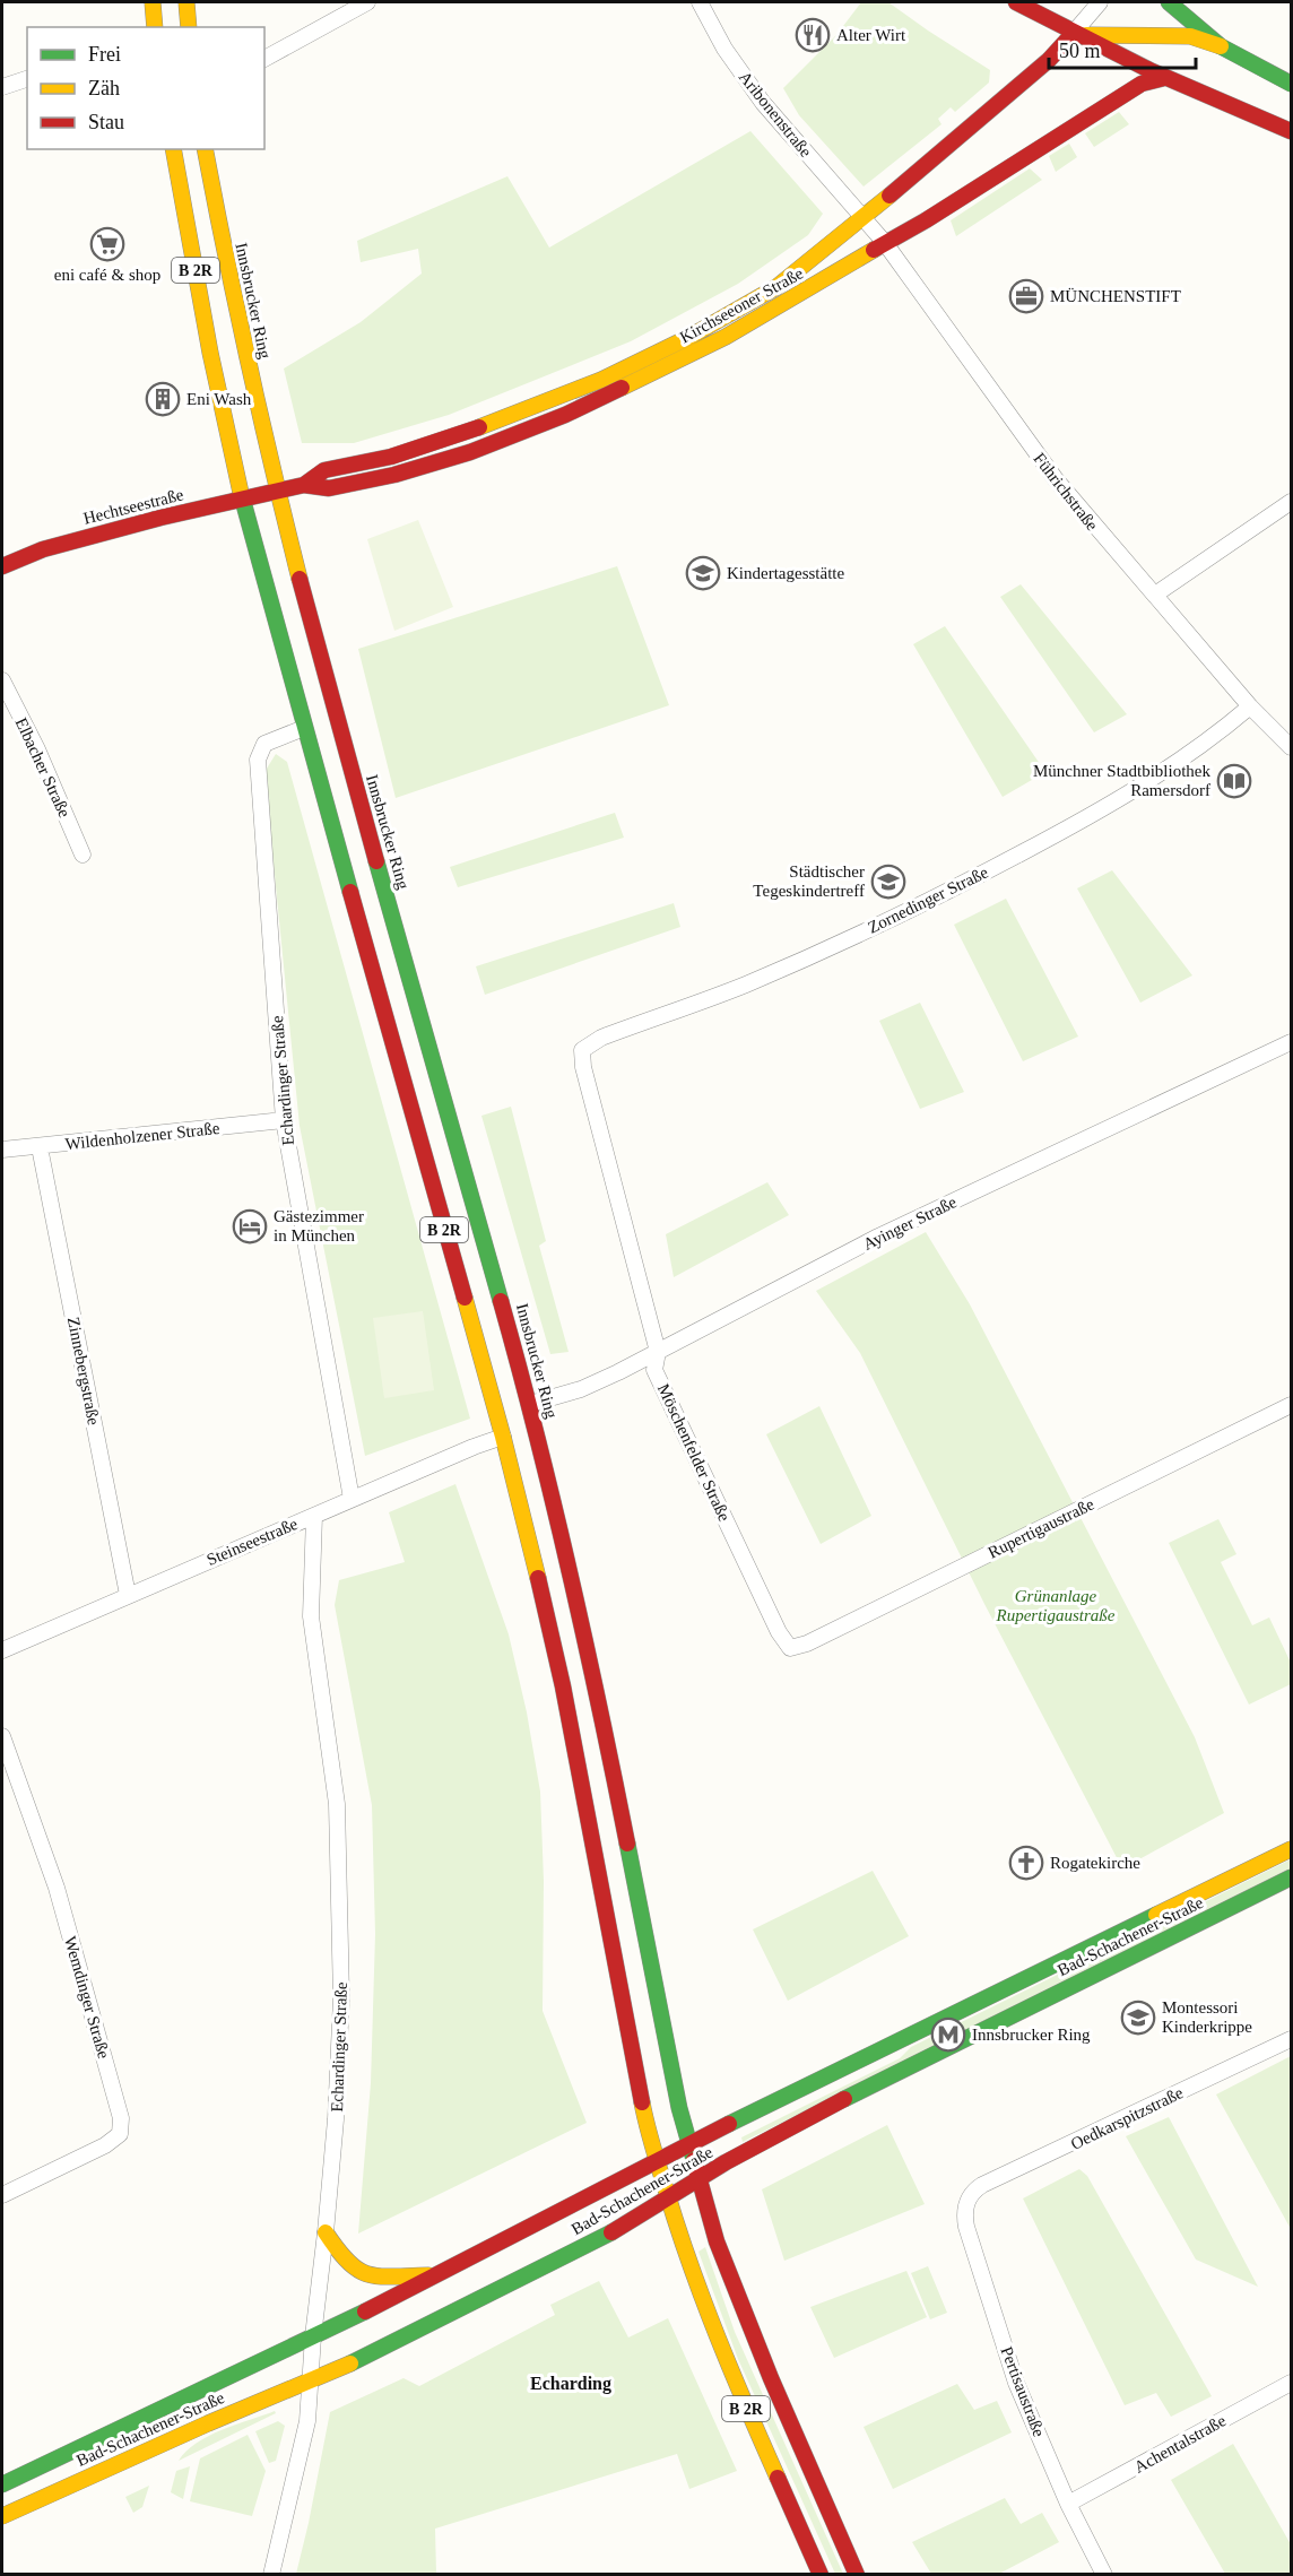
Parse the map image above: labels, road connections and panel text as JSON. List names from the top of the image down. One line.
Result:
{"streets":{"main road":["B 2R","Innsbrucker Ring","Kirchseeoner Straße","Hechtseestraße","Bad-Schachener-Straße"],"street":["Aribonenstraße","Führichstraße","Elbacher Straße","Zornedinger Straße","Echardinger Straße","Wildenholzener Straße","Ayinger Straße","Zinnebergstraße","Möschenfelder Straße","Rupertigaustraße","Steinseestraße","Wemdinger Straße","Oedkarspitzstraße","Pertisaustraße","Achentalstraße"]},"crossings":[["Aribonenstraße","Kirchseeoner Straße"],["Aribonenstraße","Führichstraße"],["B 2R","Hechtseestraße"],["B 2R","Echardinger Straße"],["B 2R","Steinseestraße"],["B 2R","Bad-Schachener-Straße"],["Innsbrucker Ring","Kirchseeoner Straße"],["Innsbrucker Ring","Hechtseestraße"],["Innsbrucker Ring","Ayinger Straße"],["Innsbrucker Ring","Bad-Schachener-Straße"],["Kirchseeoner Straße","Führichstraße"],["Kirchseeoner Straße","Hechtseestraße"],["Führichstraße","Zornedinger Straße"],["Zornedinger Straße","Möschenfelder Straße"],["Echardinger Straße","Wildenholzener Straße"],["Echardinger Straße","Steinseestraße"],["Echardinger Straße","Bad-Schachener-Straße"],["Wildenholzener Straße","Zinnebergstraße"],["Ayinger Straße","Möschenfelder Straße"],["Zinnebergstraße","Steinseestraße"],["Möschenfelder Straße","Rupertigaustraße"],["Oedkarspitzstraße","Pertisaustraße"],["Pertisaustraße","Achentalstraße"]],"districts":["Echarding"],"parks":["Grünanlage Rupertigaustraße"],"places":{"restaurant":["Alter Wirt"],"supermarket":["eni café & shop"],"office":["MÜNCHENSTIFT"],"building":["Eni Wash"],"school or university":["Kindertagesstätte","Städtischer Tegeskindertreff","Montessori Kinderkrippe"],"library":["Münchner Stadtbibliothek Ramersdorf"],"hotel":["Gästezimmer in München"],"church":["Rogatekirche"],"metro station":["Innsbrucker Ring"]},"legend":["Frei","Zäh","Stau"],"scale_bar":"50 m"}
